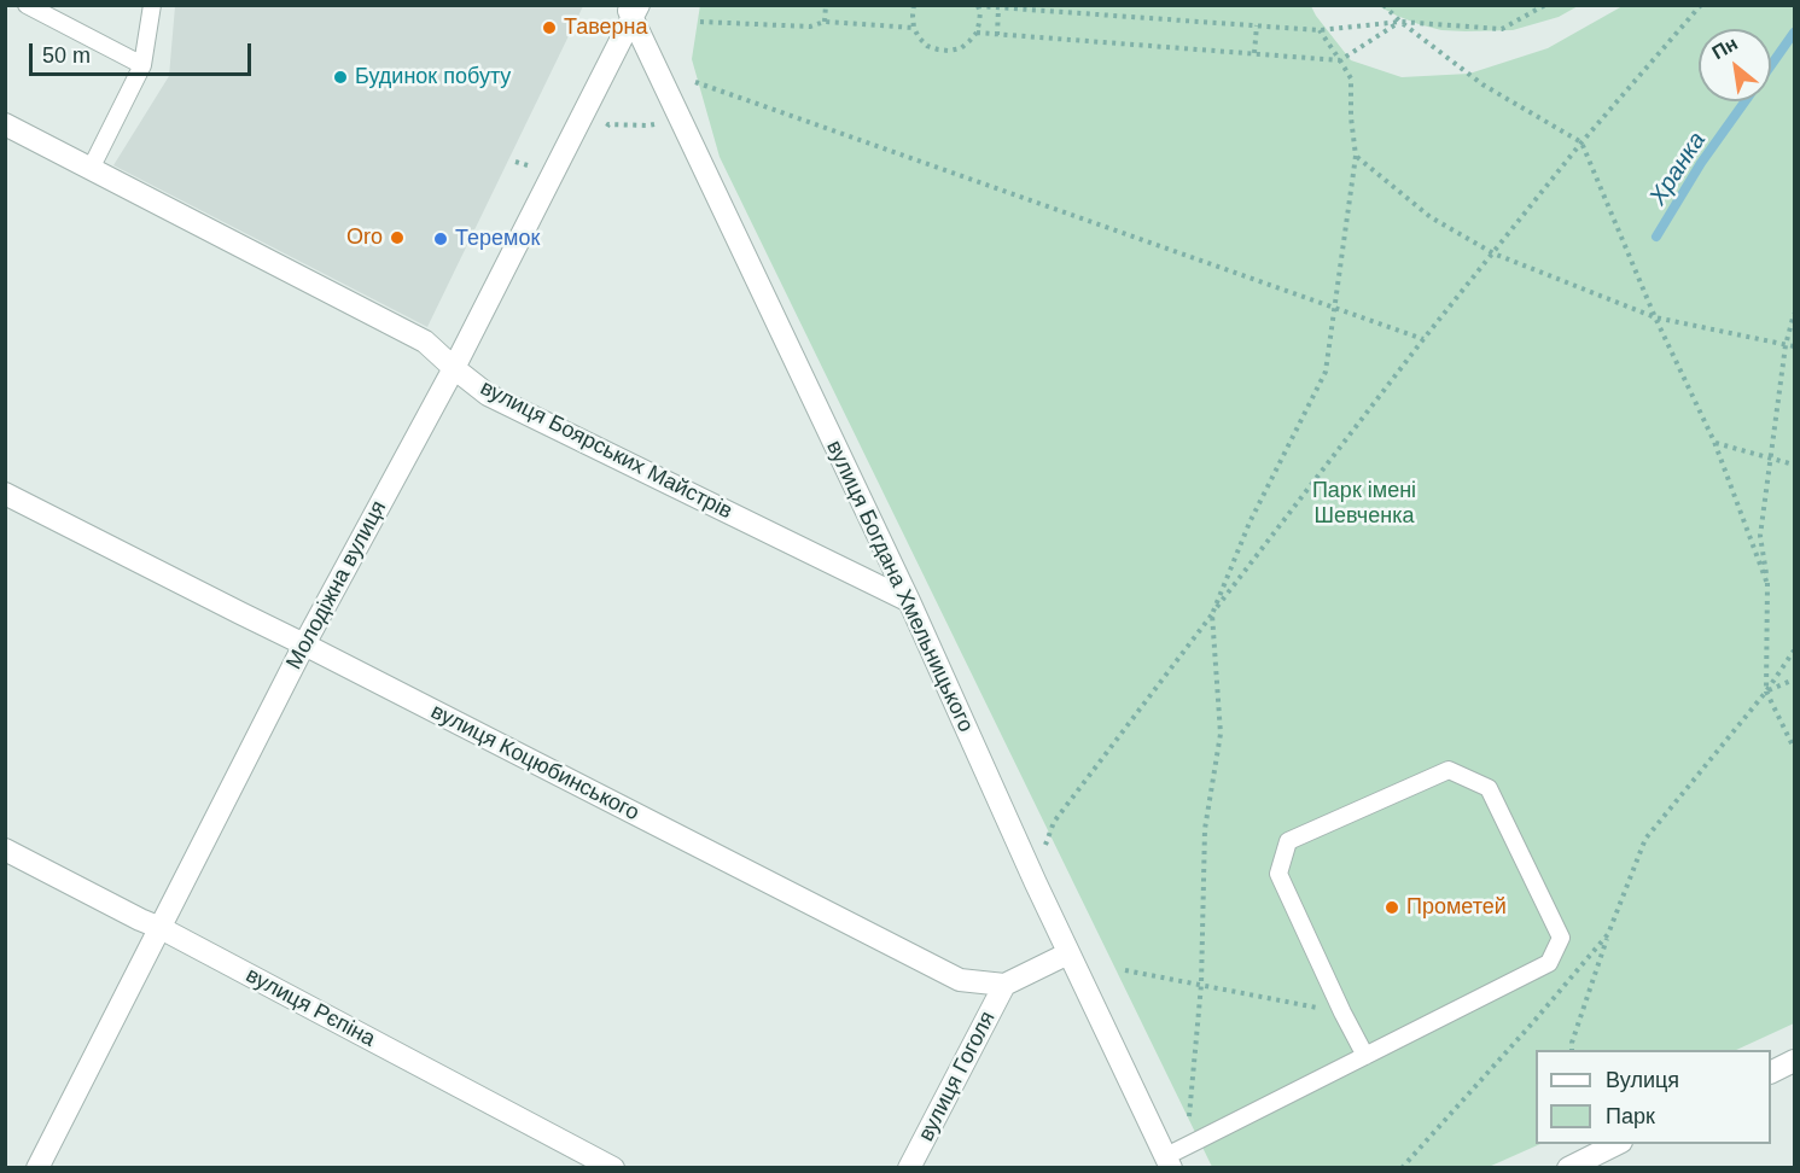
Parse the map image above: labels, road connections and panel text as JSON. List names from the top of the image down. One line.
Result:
{"streets":{"street":["вулиця Боярських Майстрів","Молодіжна вулиця","вулиця Богдана Хмельницького","вулиця Коцюбинського","вулиця Рєпіна","вулиця Гоголя"]},"crossings":[["вулиця Боярських Майстрів","Молодіжна вулиця"],["вулиця Боярських Майстрів","вулиця Богдана Хмельницького"],["Молодіжна вулиця","вулиця Богдана Хмельницького"],["Молодіжна вулиця","вулиця Коцюбинського"],["Молодіжна вулиця","вулиця Рєпіна"],["вулиця Коцюбинського","вулиця Гоголя"]],"water":["Хранка"],"parks":["Парк імені Шевченка"],"places":["Таверна","Будинок побуту","Oro","Теремок","Прометей"],"legend":["Вулиця","Парк"],"scale_bar":"50 m","north":"top left"}
